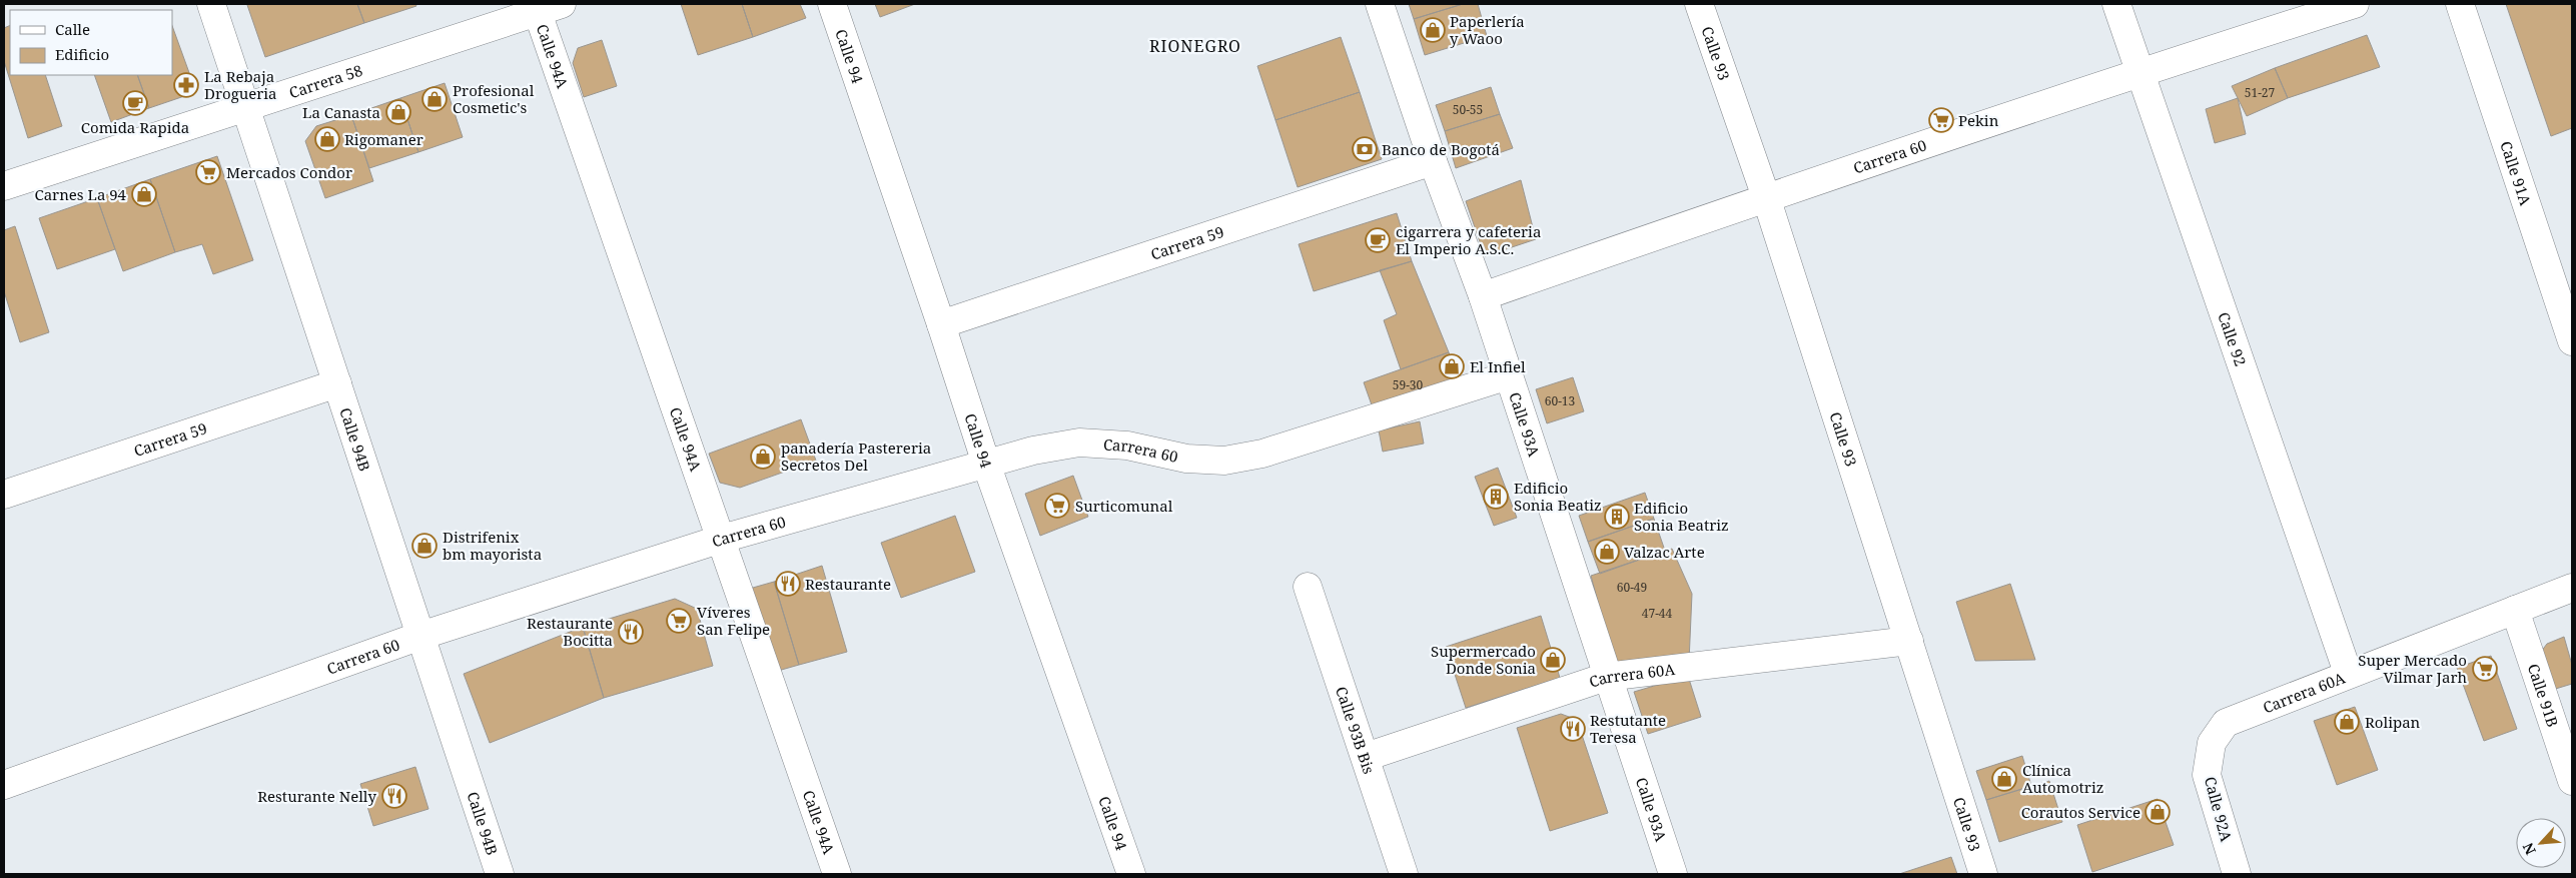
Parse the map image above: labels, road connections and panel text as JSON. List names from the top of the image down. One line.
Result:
{"streets":{"street":["Calle 93","Calle 94A","Calle 94","Carrera 58","Carrera 60","Calle 91A","Carrera 59","Calle 92","Calle 93A","Calle 94B","Carrera 60A","Calle 91B","Calle 93B Bis","Calle 92A"]},"crossings":[["Calle 93","Carrera 60"],["Calle 93","Carrera 60A"],["Calle 94A","Carrera 58"],["Calle 94A","Carrera 60"],["Calle 94","Carrera 60"],["Calle 94","Carrera 59"],["Carrera 58","Calle 94B"],["Carrera 60","Calle 92"],["Carrera 60","Calle 93A"],["Carrera 60","Calle 94B"],["Carrera 59","Calle 93A"],["Carrera 59","Calle 94B"],["Calle 92","Carrera 60A"],["Calle 93A","Carrera 60A"],["Carrera 60A","Calle 91B"],["Carrera 60A","Calle 93B Bis"],["Carrera 60A","Calle 92A"]],"districts":["RIONEGRO"],"places":{"shop":["Paperlería y Waoo","Profesional Cosmetic's","La Canasta","Rigomaner","Carnes La 94","El Infiel","panadería Pastereria Secretos Del","Distrifenix bm mayorista","Valzac Arte","Supermercado Donde Sonia","Rolipan","Clínica Automotriz","Corautos Service"],"pharmacy":["La Rebaja Drogueria"],"cafe":["Comida Rapida","cigarrera y cafeteria El Imperio A.S.C."],"supermarket":["Pekin","Mercados Condor","Surticomunal","Víveres San Felipe","Super Mercado Vilmar Jarh"],"bank":["Banco de Bogotá"],"building":["Edificio Sonia Beatiz","Edificio Sonia Beatriz"],"restaurant":["Restaurante","Restaurante Bocitta","Restutante Teresa","Resturante Nelly"]},"house_numbers":["51-27","50-55","59-30","60-13","60-49","47-44"],"legend":["Calle","Edificio"],"north":"bottom left"}
